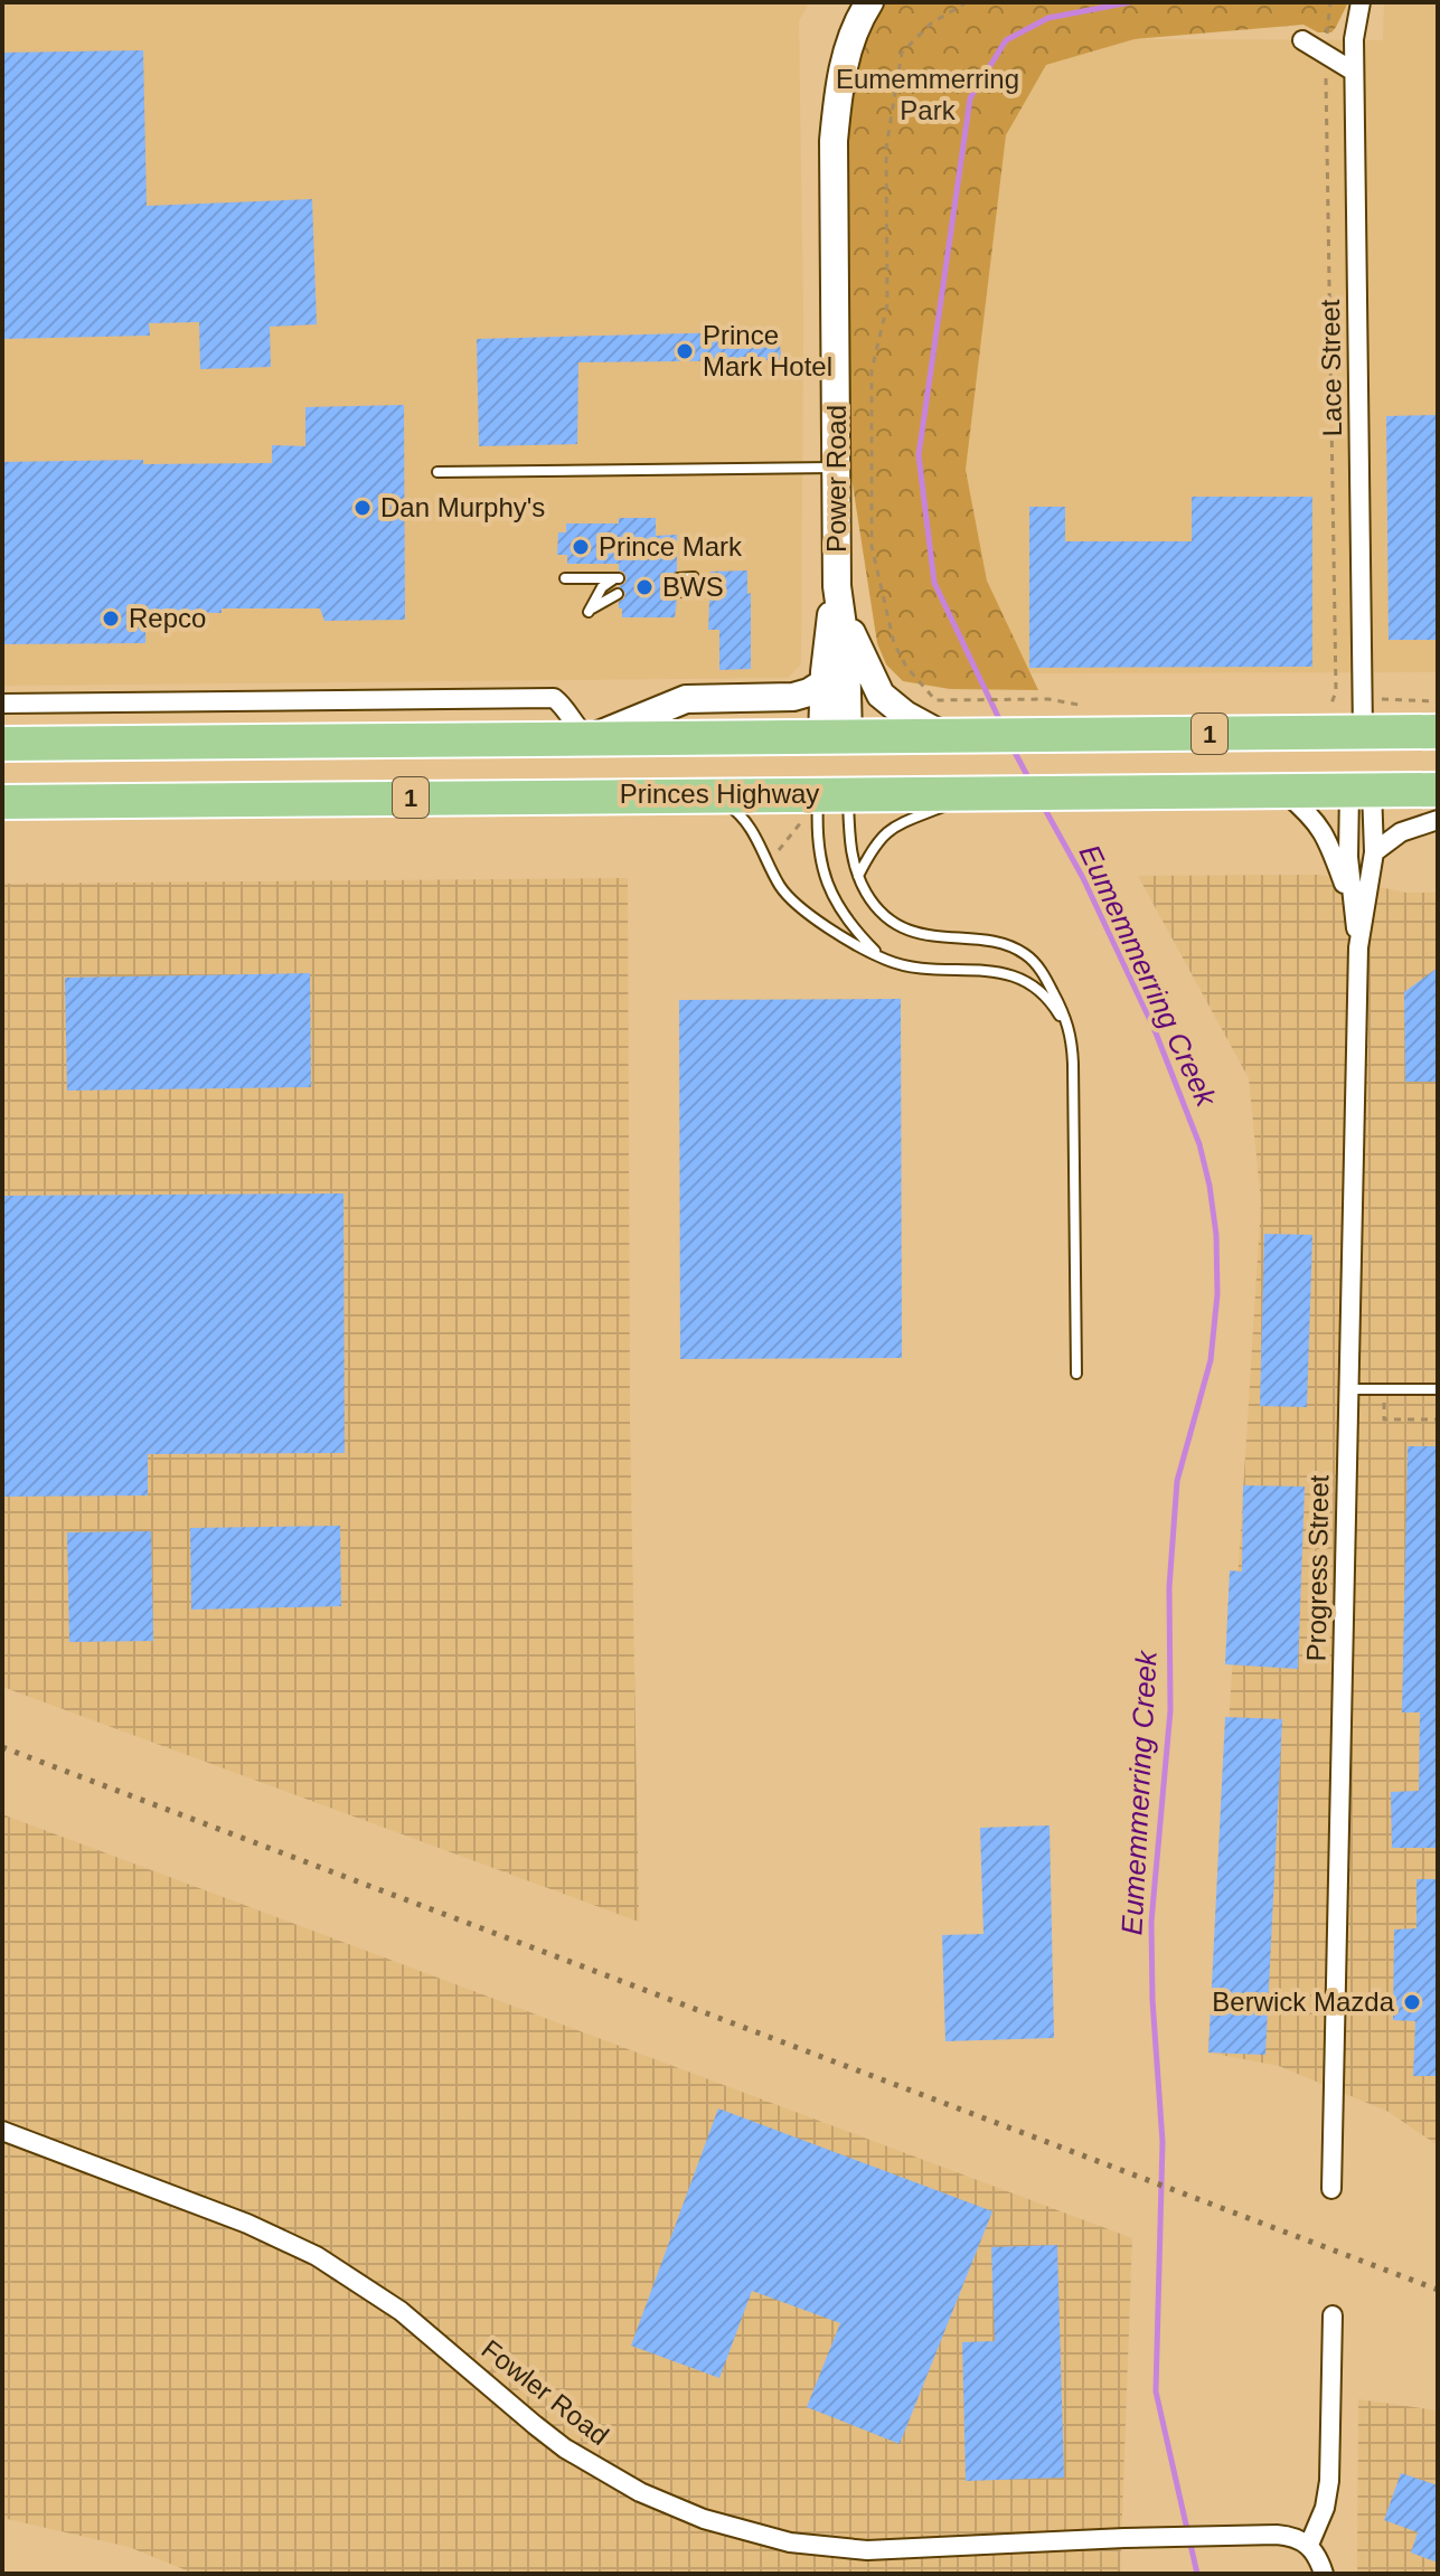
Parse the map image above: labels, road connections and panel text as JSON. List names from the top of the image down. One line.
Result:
{"streets":{"highway":["1","Princes Highway"],"main road":["Power Road"],"street":["Lace Street","Progress Street","Fowler Road"]},"crossings":[["Lace Street","1"],["Power Road","1"],["Princes Highway","Progress Street"]],"water":["Eumemmerring Creek"],"parks":["Eumemmerring Park"],"places":["Prince Mark Hotel","Dan Murphy's","Prince Mark","BWS","Repco","Berwick Mazda"]}
